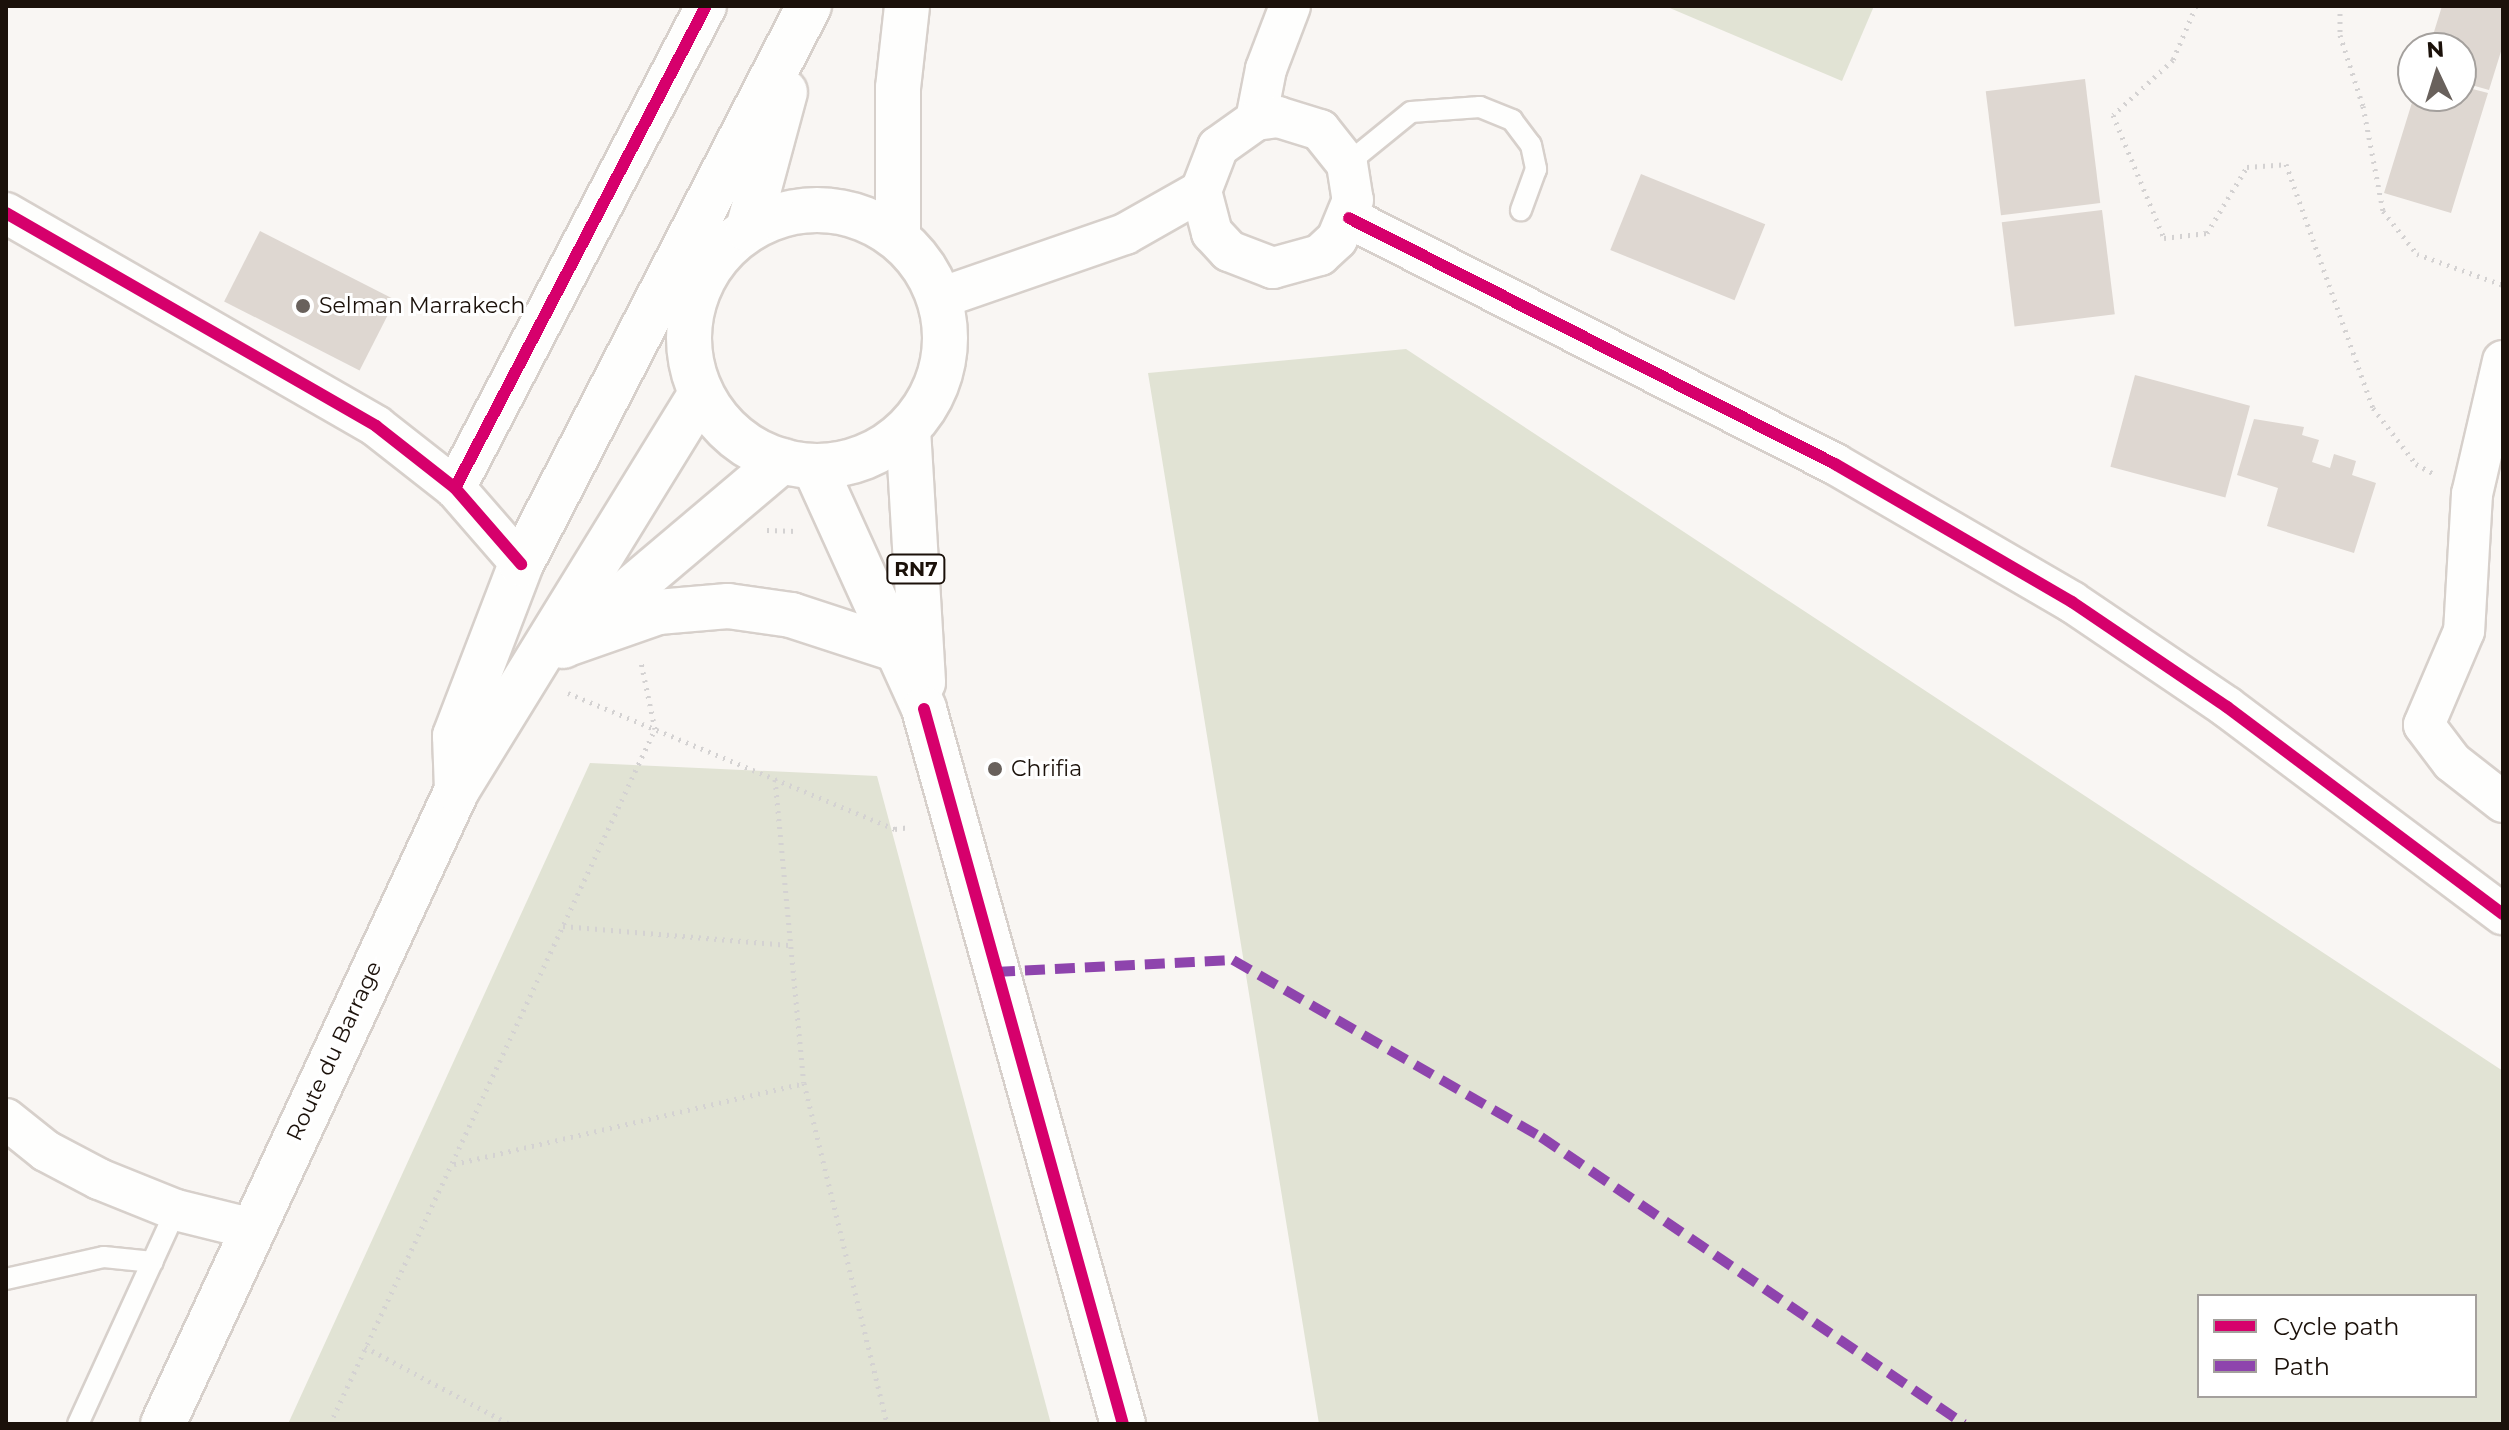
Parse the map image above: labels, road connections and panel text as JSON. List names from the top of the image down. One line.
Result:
{"streets":{"main road":["RN7","Route du Barrage"]},"crossings":[["RN7","Route du Barrage"]],"places":["Selman Marrakech","Chrifia"],"legend":["Cycle path","Path"],"north":"top"}
